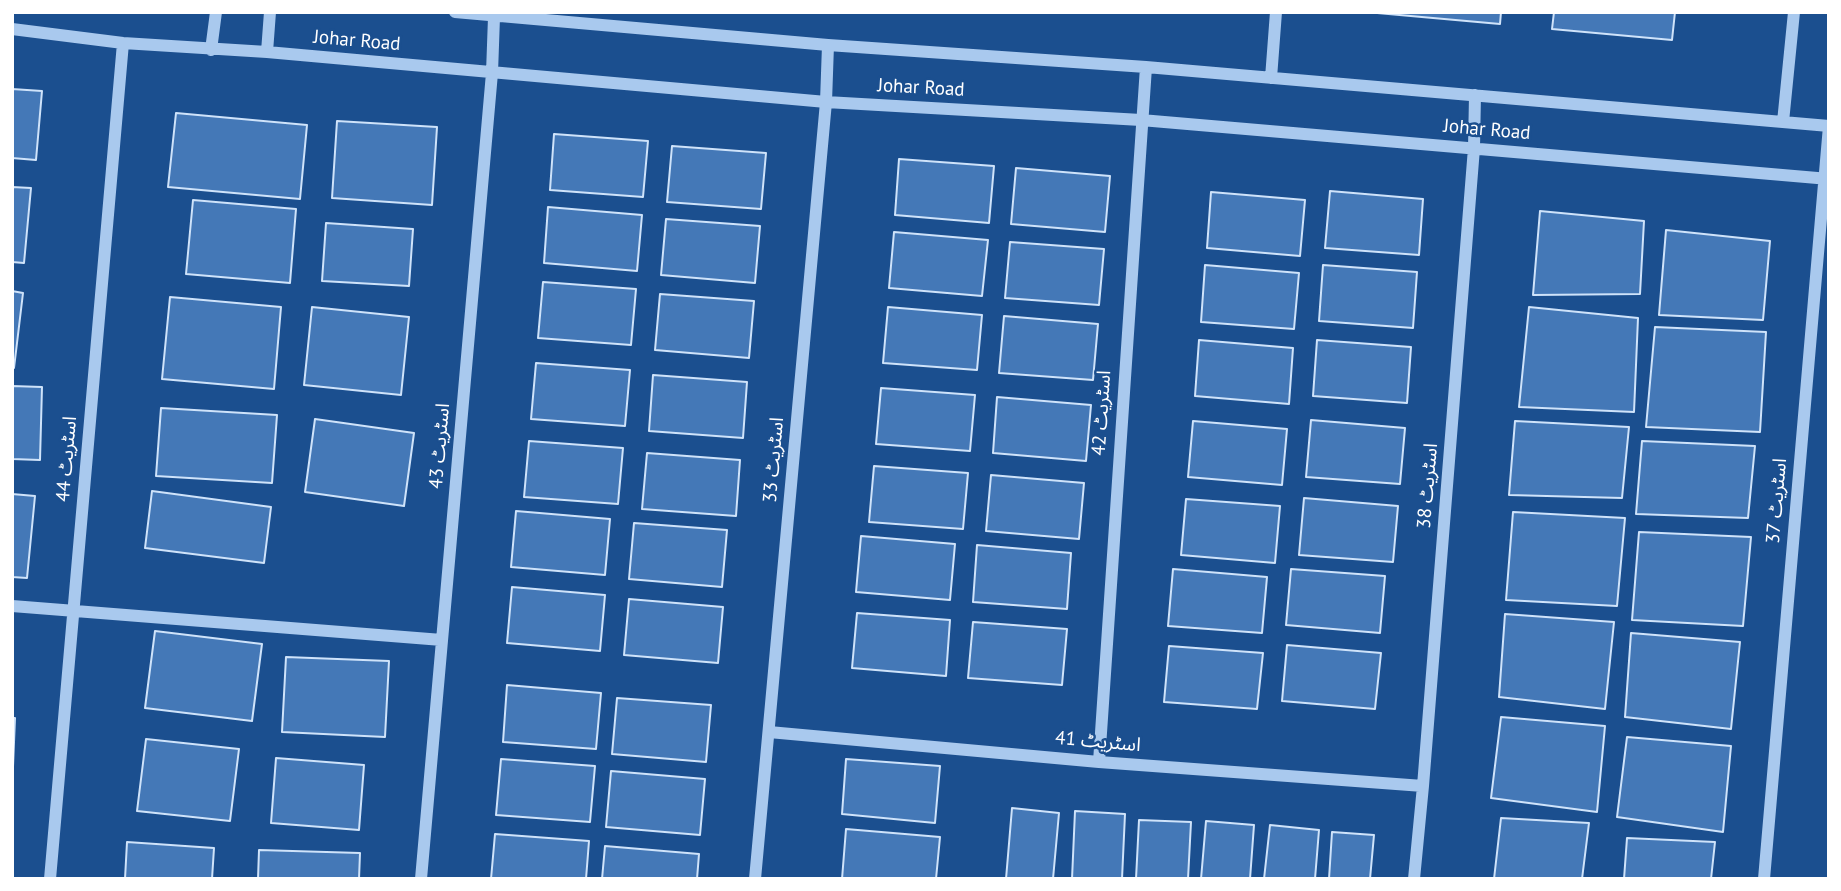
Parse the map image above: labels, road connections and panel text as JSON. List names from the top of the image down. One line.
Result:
{"streets":{"street":["Johar Road","اسٹریٹ 42","اسٹریٹ 43","اسٹریٹ 44","اسٹریٹ 33","اسٹریٹ 38","اسٹریٹ 37","اسٹریٹ 41"]},"crossings":[["Johar Road","اسٹریٹ 42"],["Johar Road","اسٹریٹ 43"],["Johar Road","اسٹریٹ 44"],["Johar Road","اسٹریٹ 33"],["Johar Road","اسٹریٹ 38"],["Johar Road","اسٹریٹ 37"],["اسٹریٹ 42","اسٹریٹ 41"],["اسٹریٹ 33","اسٹریٹ 41"],["اسٹریٹ 38","اسٹریٹ 41"]]}
